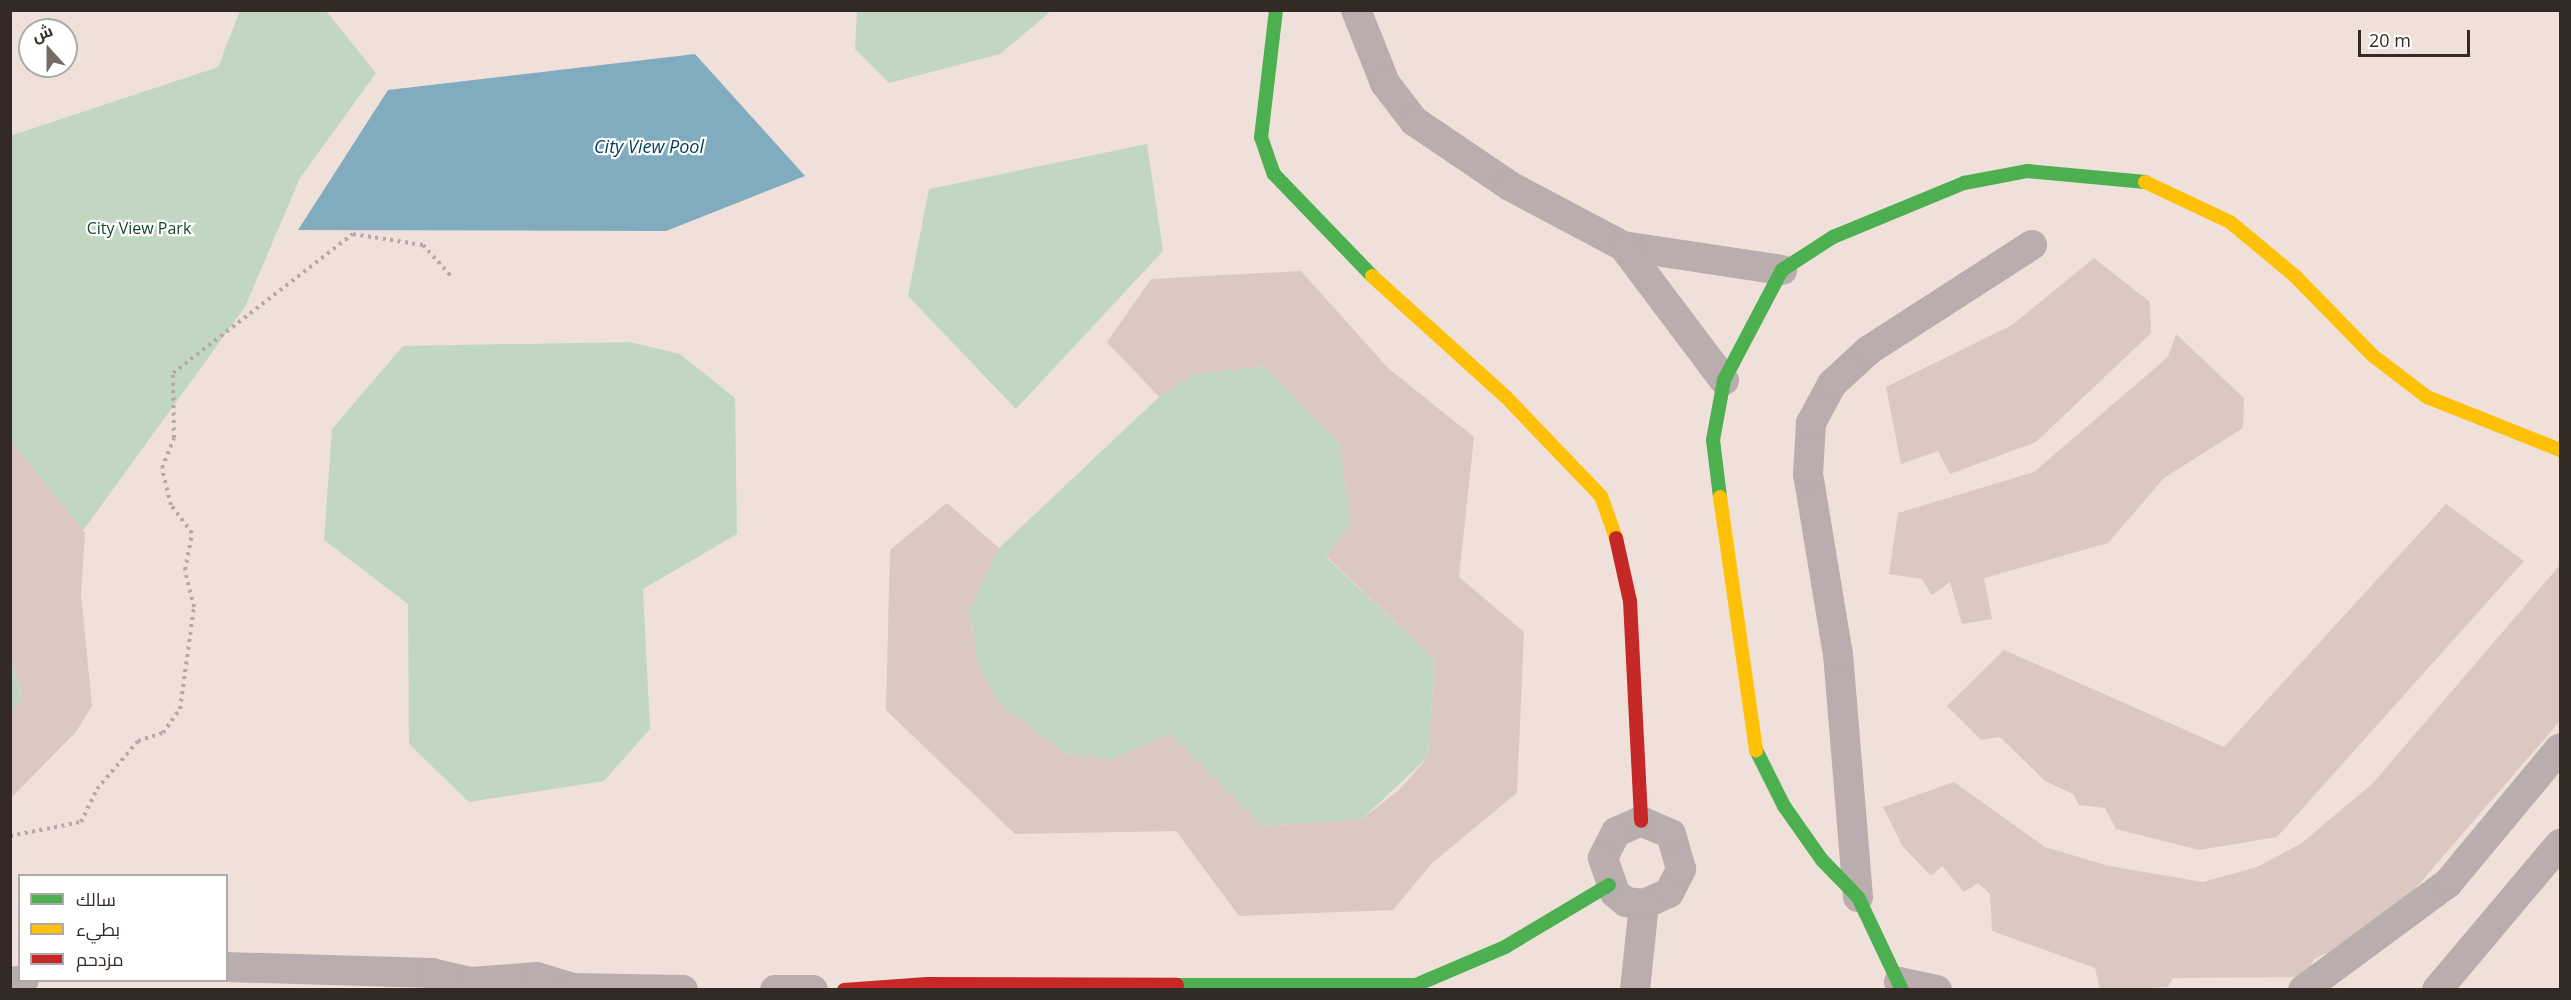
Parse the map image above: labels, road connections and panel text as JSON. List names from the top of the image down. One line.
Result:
{"water":["City View Pool"],"parks":["City View Park"],"legend":["سالك","بطيء","مزدحم"],"scale_bar":"20 m","north":"top"}
